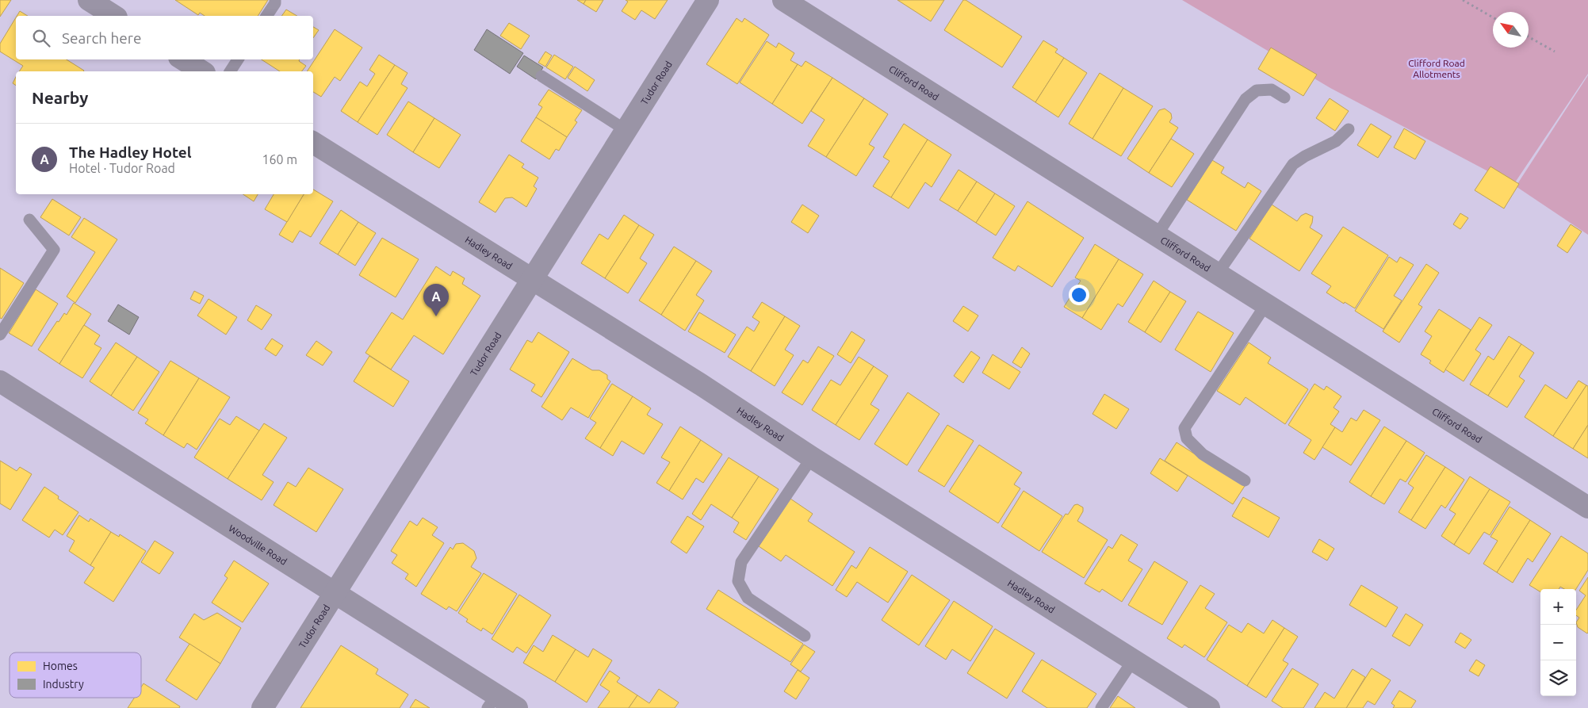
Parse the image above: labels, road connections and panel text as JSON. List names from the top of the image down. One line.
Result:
{"streets":{"street":["Tudor Road","Clifford Road","Hadley Road","Woodville Road"]},"crossings":[["Tudor Road","Hadley Road"],["Tudor Road","Woodville Road"]],"parks":["Clifford Road Allotments"],"legend":["Homes","Industry"],"north":"top left","page":{"search":"Search here","heading":"Nearby","list":[{"mark":"A","name":"The Hadley Hotel","note":"Hotel · Tudor Road","value":"160 m"}],"pins":"A","map_buttons":["+","−"]}}
